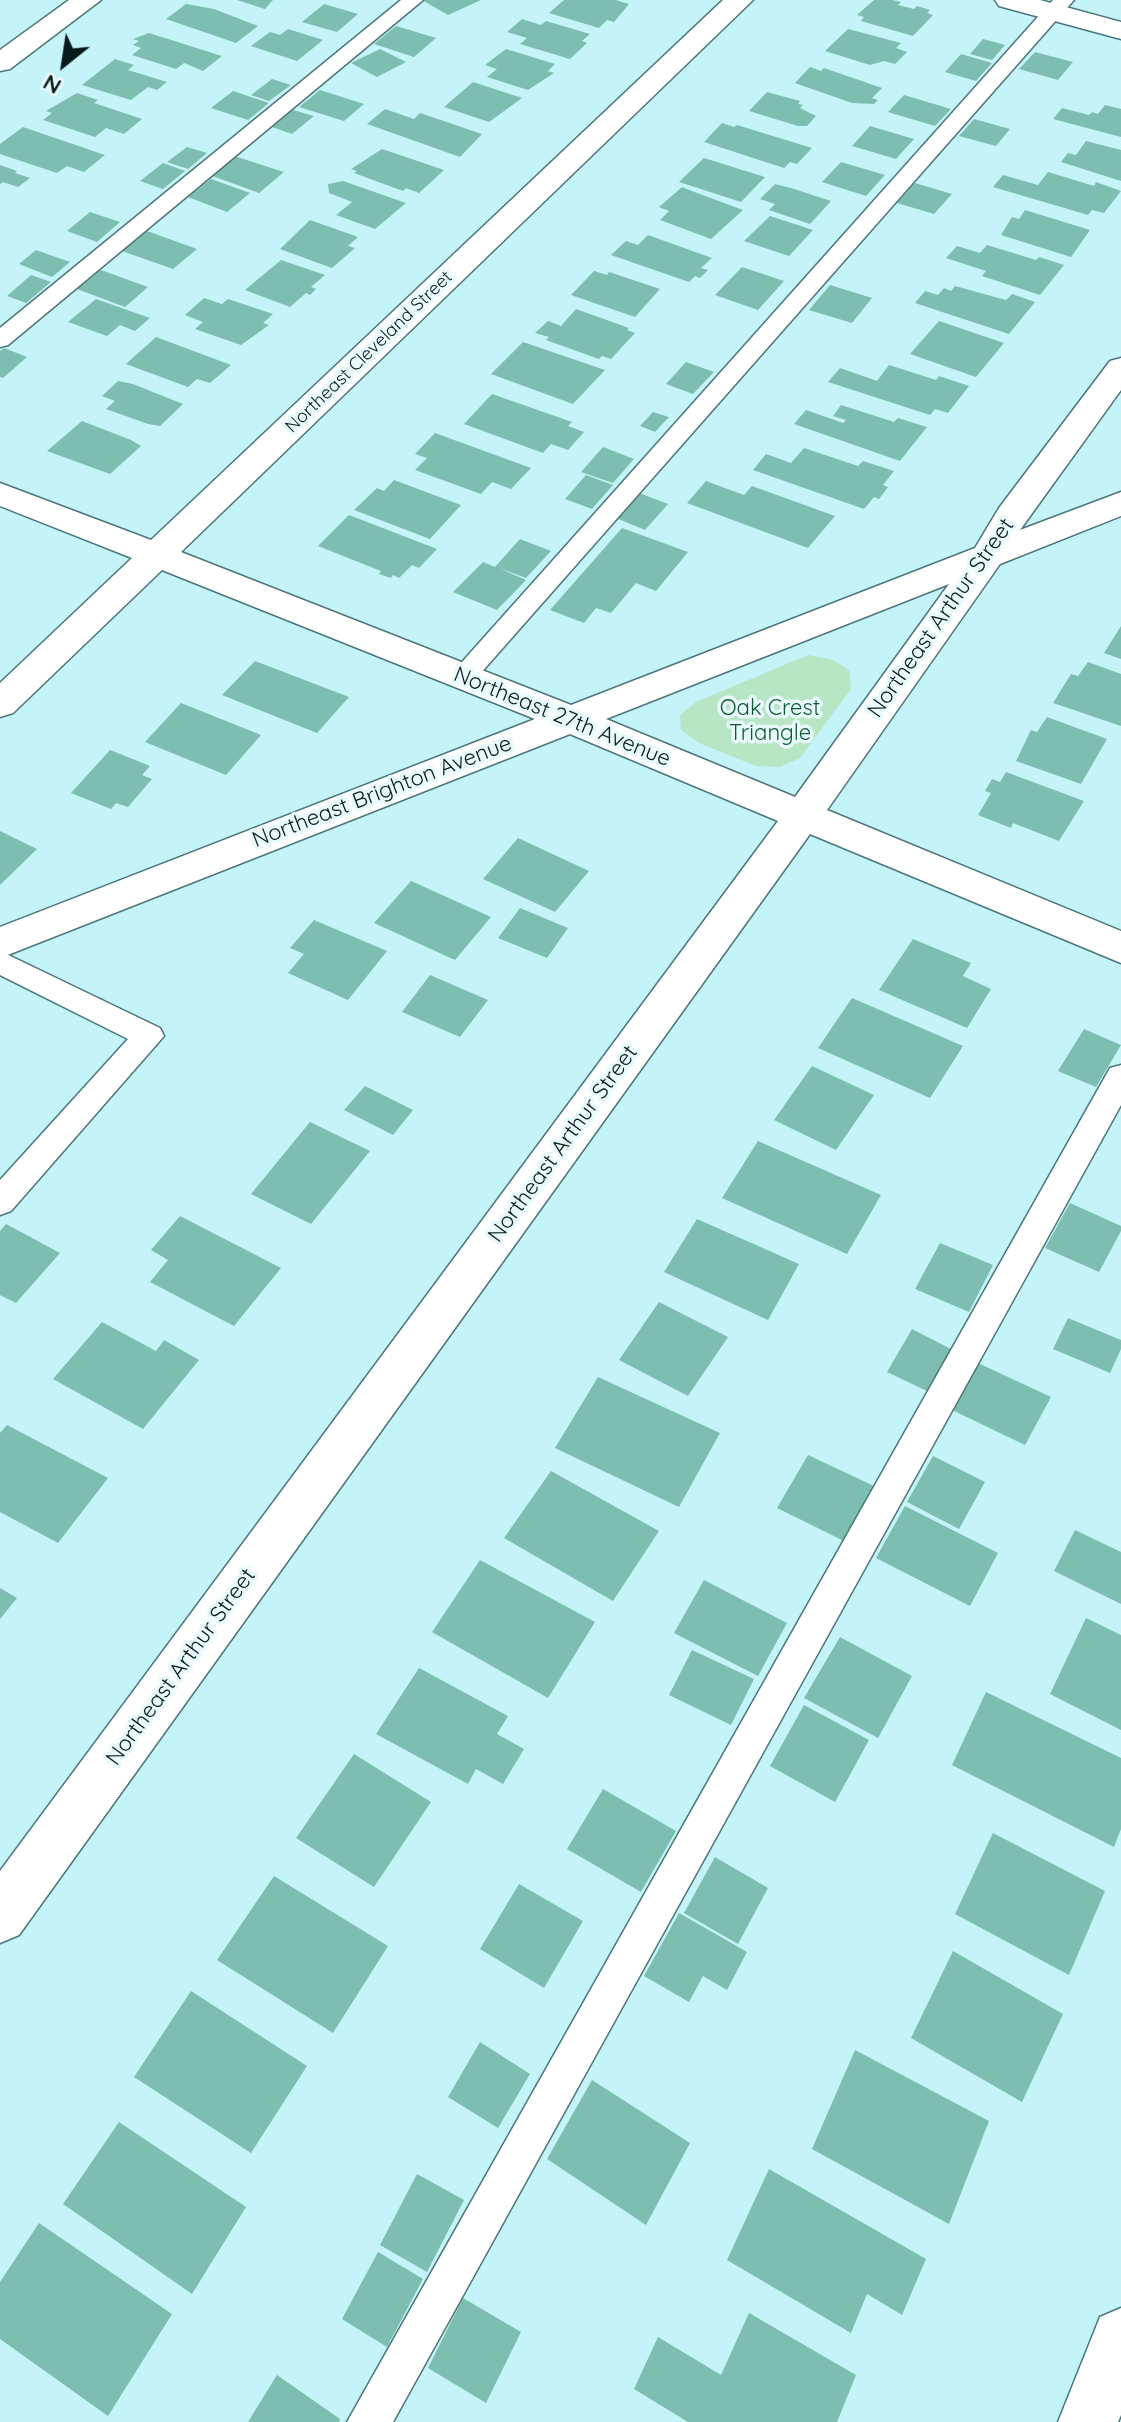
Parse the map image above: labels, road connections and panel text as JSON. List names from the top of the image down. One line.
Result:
{"streets":{"street":["Northeast Cleveland Street","Northeast Arthur Street","Northeast 27th Avenue","Northeast Brighton Avenue"]},"crossings":[["Northeast Cleveland Street","Northeast 27th Avenue"],["Northeast Arthur Street","Northeast 27th Avenue"],["Northeast Arthur Street","Northeast Brighton Avenue"],["Northeast 27th Avenue","Northeast Brighton Avenue"]],"parks":["Oak Crest Triangle"],"north":"bottom left"}
